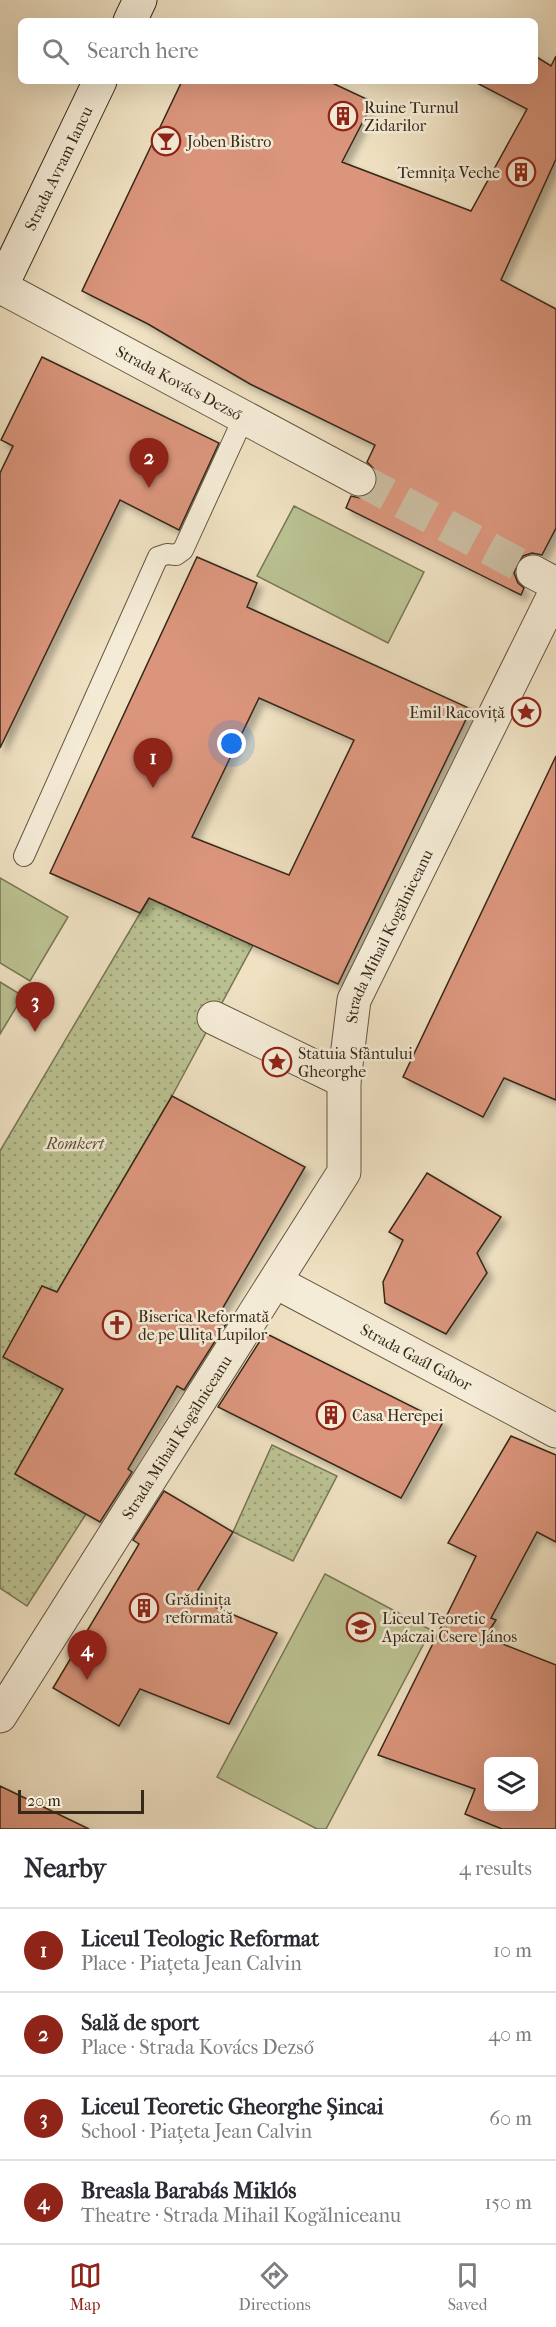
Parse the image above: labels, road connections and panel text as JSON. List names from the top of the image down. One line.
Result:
{"streets":{"street":["Strada Avram Iancu","Strada Kovács Dezső","Strada Mihail Kogălniceanu","Strada Gaál Gábor"]},"crossings":[["Strada Avram Iancu","Strada Kovács Dezső"],["Strada Mihail Kogălniceanu","Strada Gaál Gábor"]],"parks":["Romkert"],"places":{"building":["Ruine Turnul Zidarilor","Temnița Veche","Casa Herepei","Grădinița reformată"],"bar":["Joben Bistro"],"place":["Emil Racoviță","Statuia Sfântului Gheorghe"],"church":["Biserica Reformată de pe Ulița Lupilor"],"school or university":["Liceul Teoretic Apáczai Csere János"]},"scale_bar":"20 m","page":{"search":"Search here","pins":["2","1","3","4"],"scale":"20 m","heading":["Nearby","4 results"],"list":[{"mark":"1","name":"Liceul Teologic Reformat","note":"Place · Piațeta Jean Calvin","value":"10 m"},{"mark":"2","name":"Sală de sport","note":"Place · Strada Kovács Dezső","value":"40 m"},{"mark":"3","name":"Liceul Teoretic Gheorghe Șincai","note":"School · Piațeta Jean Calvin","value":"60 m"},{"mark":"4","name":"Breasla Barabás Miklós","note":"Theatre · Strada Mihail Kogălniceanu","value":"150 m"}],"nav":["Map","Directions","Saved"]}}
